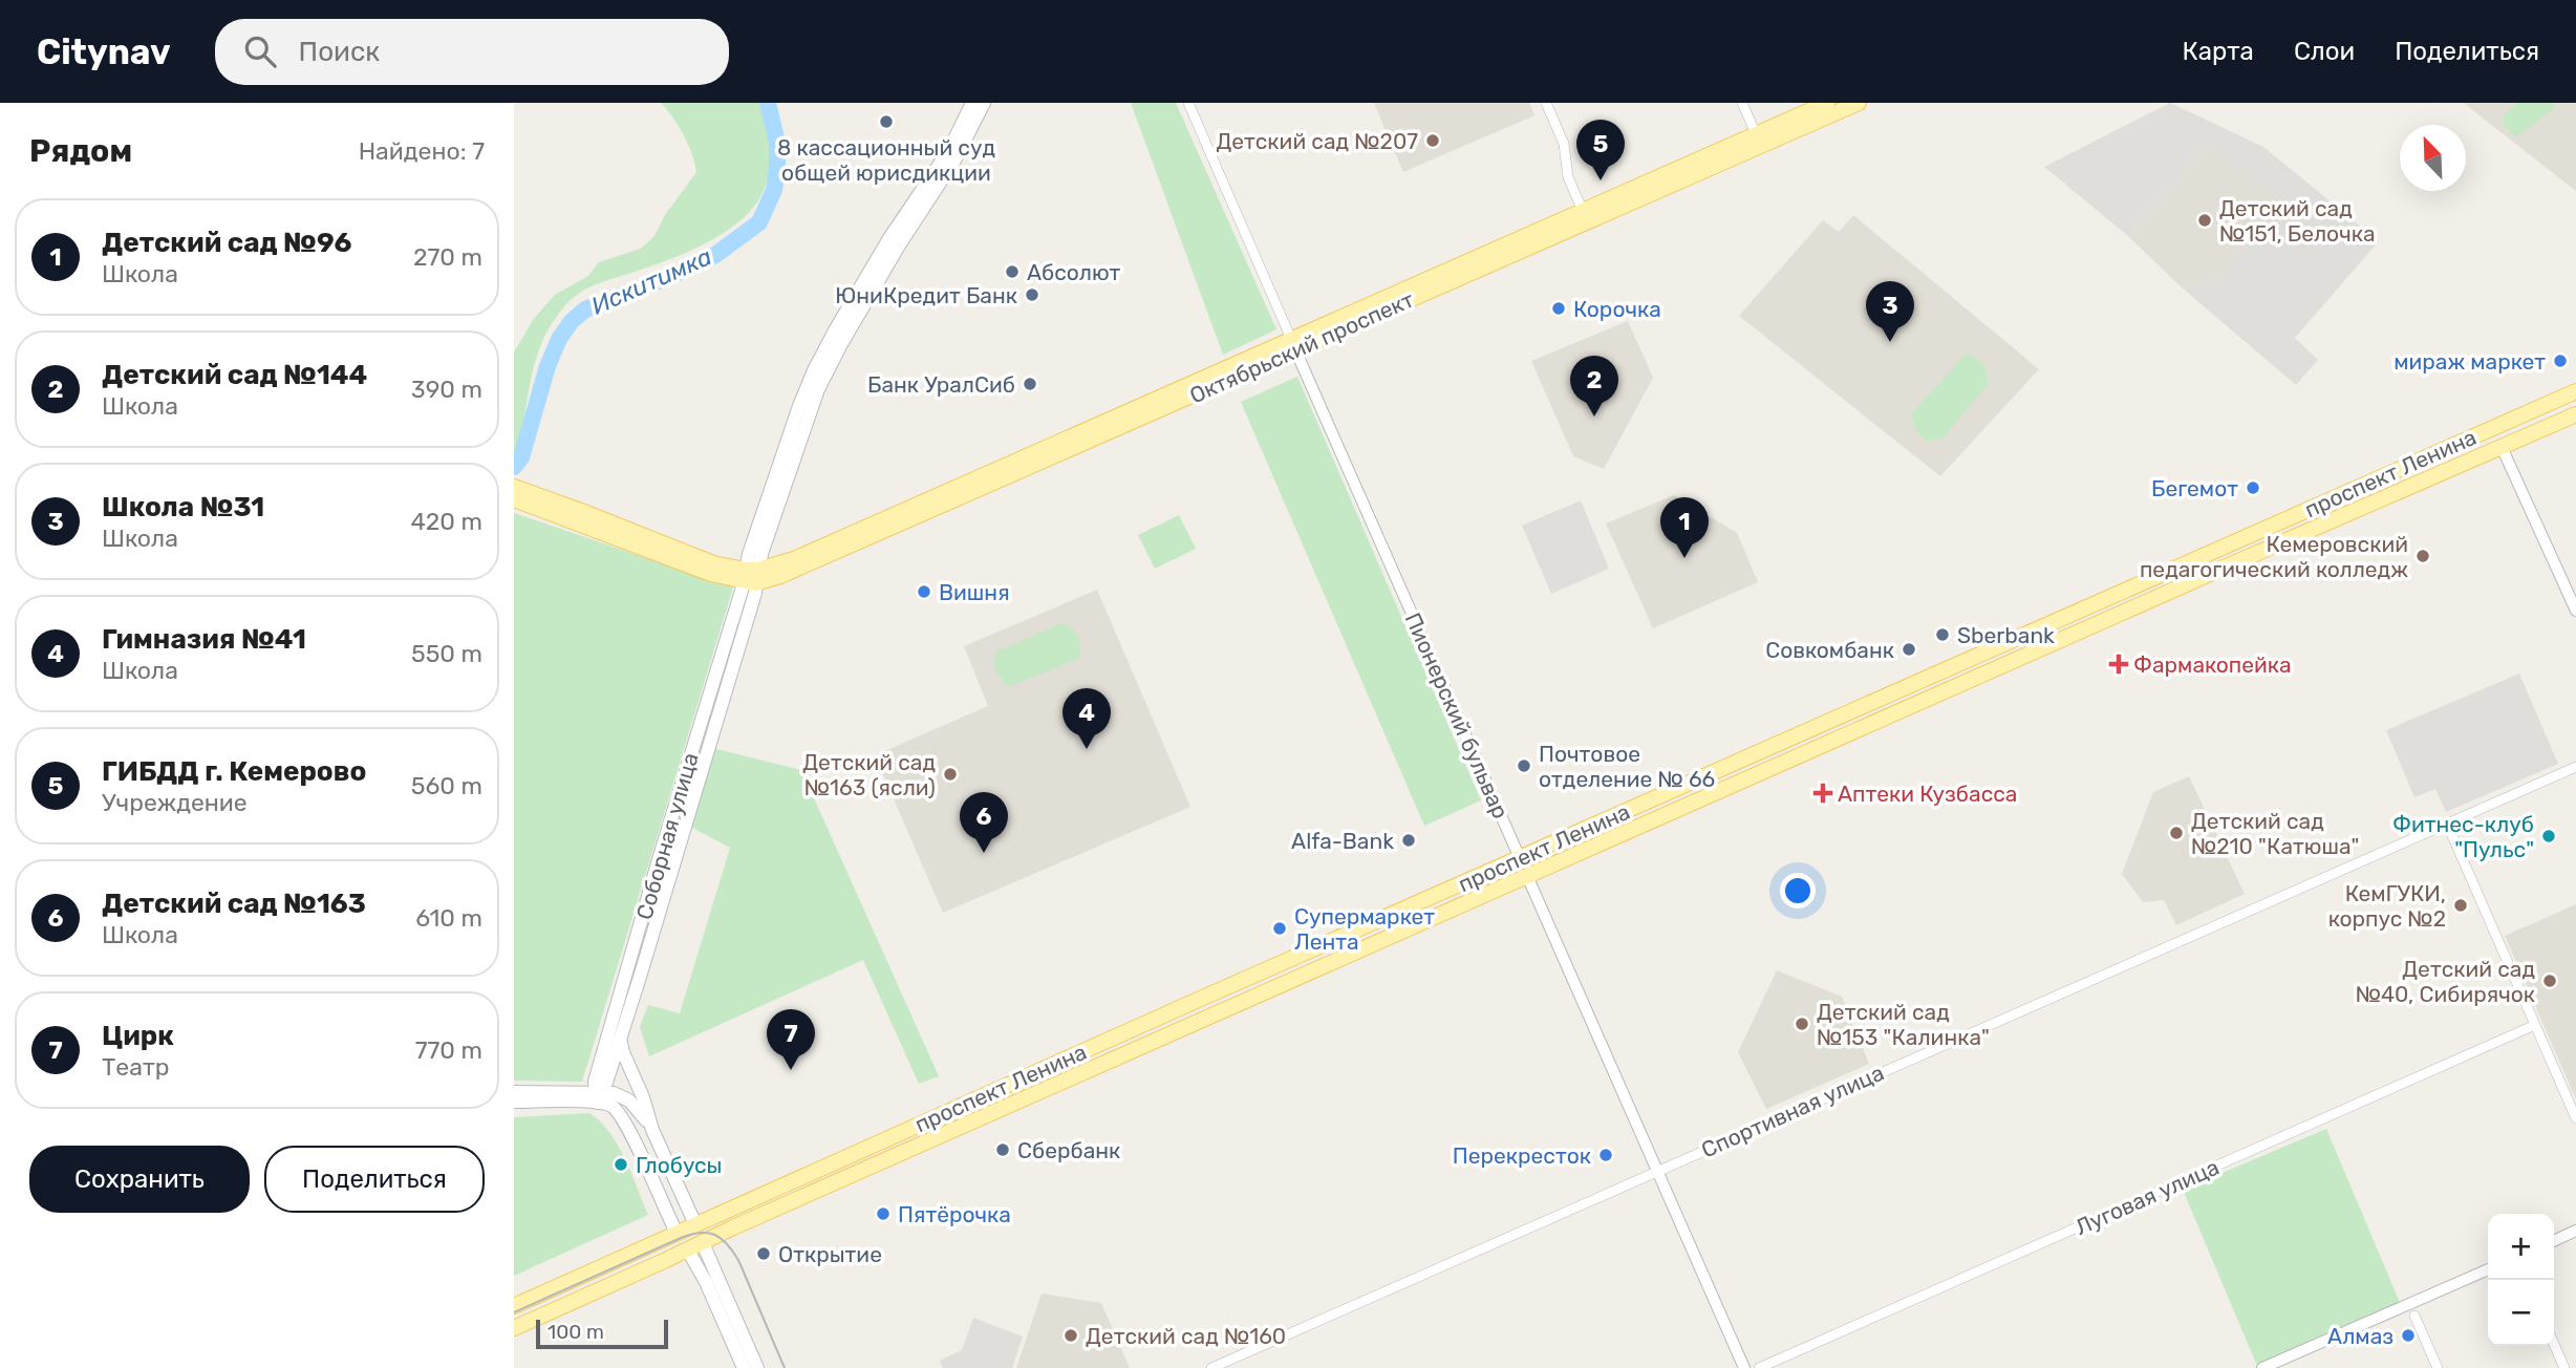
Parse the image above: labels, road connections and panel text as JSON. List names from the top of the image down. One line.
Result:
{"streets":{"main road":["Октябрьский проспект","проспект Ленина","Пионерский бульвар","Соборная улица"],"street":["Спортивная улица","Луговая улица"]},"crossings":[["Октябрьский проспект","Пионерский бульвар"],["Октябрьский проспект","Соборная улица"],["проспект Ленина","Пионерский бульвар"],["Пионерский бульвар","Спортивная улица"]],"water":["Искитимка"],"places":{"other":["8 кассационный суд общей юрисдикции","Детский сад №207","Детский сад №151, Белочка","Абсолют","ЮниКредит Банк","Корочка","мираж маркет","Банк УралСиб","Бегемот","Кемеровский педагогический колледж","Вишня","Sberbank","Совкомбанк","Почтовое отделение № 66","Детский сад №163 (ясли)","Детский сад №210 \"Катюша\"","Фитнес-клуб \"Пульс\"","Alfa-Bank","КемГУКИ, корпус №2","Супермаркет Лента","Детский сад №40, Сибирячок","Детский сад №153 \"Калинка\"","Сбербанк","Перекресток","Глобусы","Пятёрочка","Открытие","Детский сад №160","Алмаз"],"health":["Фармакопейка","Аптеки Кузбасса"]},"scale_bar":"100 m","north":"top left","page":{"header":"Citynav","search":"Поиск","nav":["Карта","Слои","Поделиться"],"heading":["Рядом","Найдено: 7"],"pins":["5","3","2","1","4","6","7"],"list":[{"mark":"1","name":"Детский сад №96","note":"Школа","value":"270 m"},{"mark":"2","name":"Детский сад №144","note":"Школа","value":"390 m"},{"mark":"3","name":"Школа №31","note":"Школа","value":"420 m"},{"mark":"4","name":"Гимназия №41","note":"Школа","value":"550 m"},{"mark":"5","name":"ГИБДД г. Кемерово","note":"Учреждение","value":"560 m"},{"mark":"6","name":"Детский сад №163","note":"Школа","value":"610 m"},{"mark":"7","name":"Цирк","note":"Театр","value":"770 m"}],"buttons":["Сохранить","Поделиться"],"map_buttons":["+","−"],"scale":"100 m"}}
